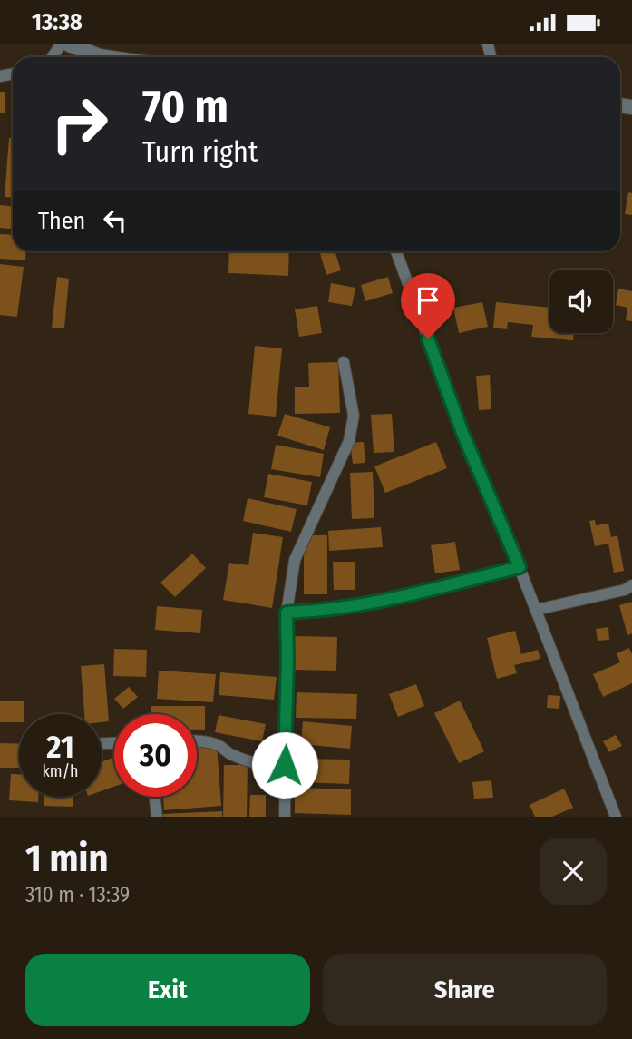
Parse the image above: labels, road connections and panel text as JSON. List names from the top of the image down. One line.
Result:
{"page":{"status":"13:38","turn":["70 m","Turn right"],"then":"Then","speed":"21 km/h","limit":"30","heading":["1 min","310 m · 13:39"],"buttons":["Exit","Share"]}}
